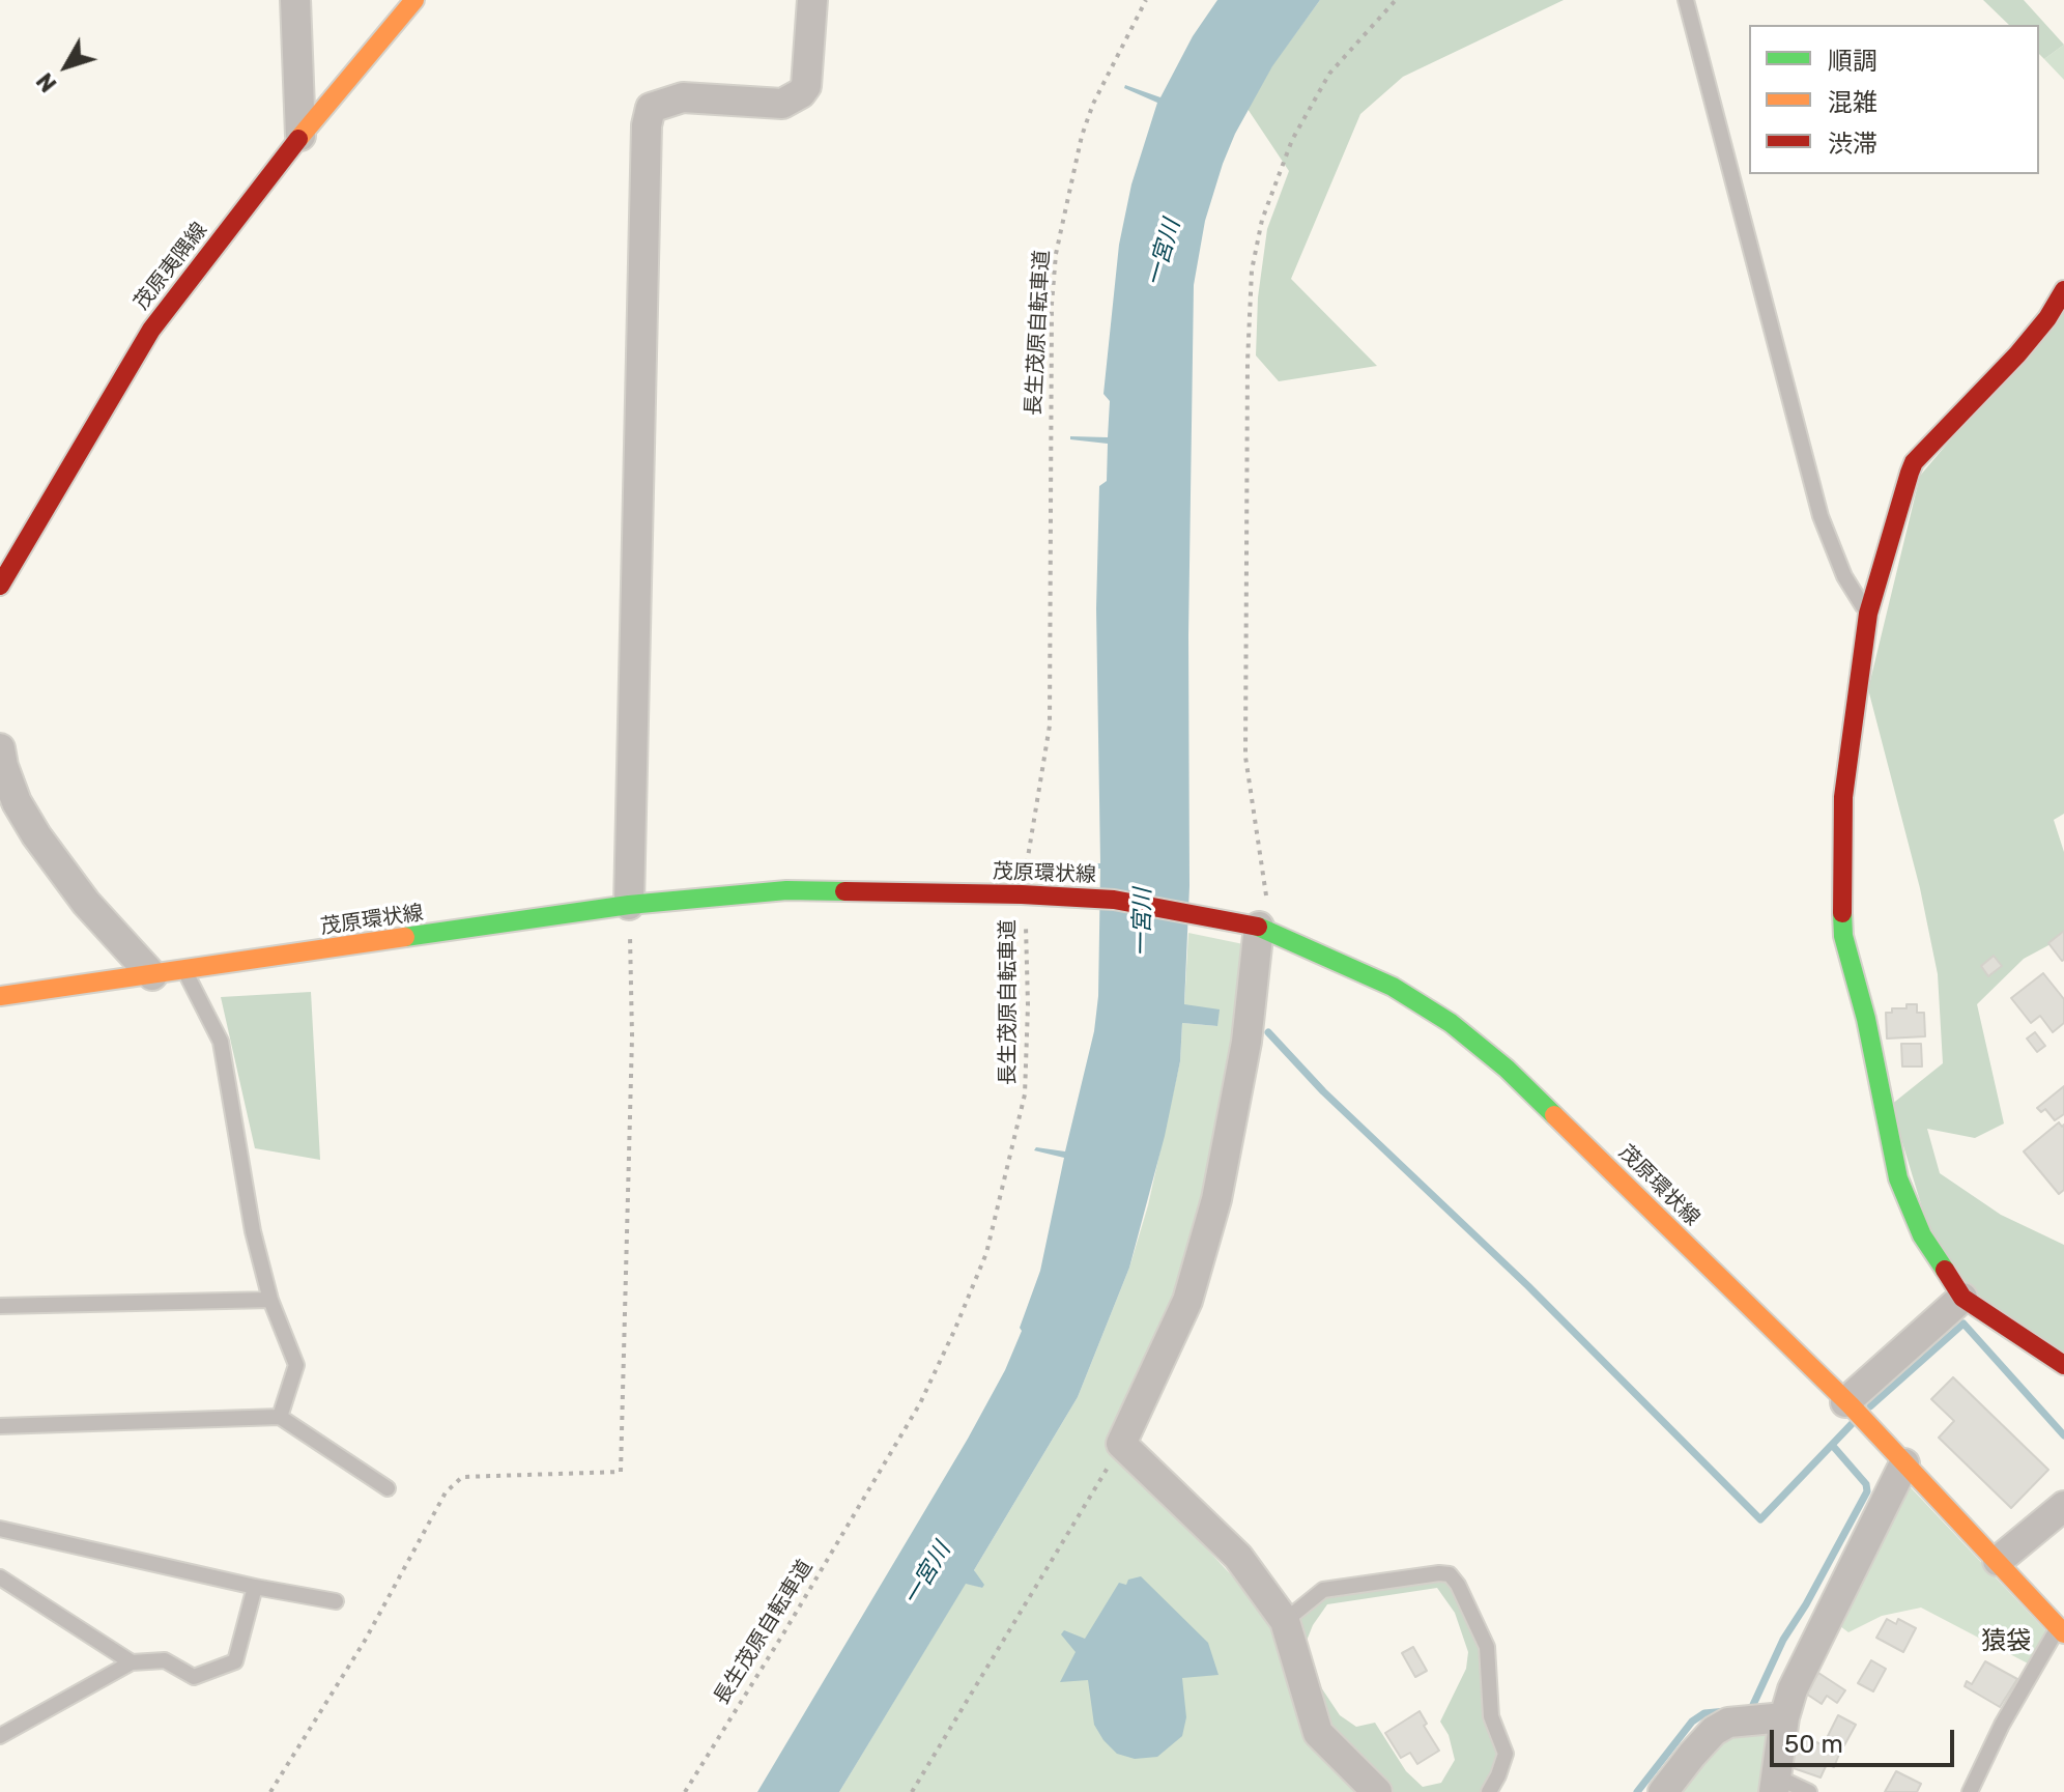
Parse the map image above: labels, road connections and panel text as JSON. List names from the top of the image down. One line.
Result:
{"streets":{"main road":["茂原夷隅線","茂原環状線"],"path":["長生茂原自転車道"]},"crossings":[["長生茂原自転車道","茂原環状線"]],"districts":["猿袋"],"water":["一宮川"],"legend":["順調","混雑","渋滞"],"scale_bar":"50 m","north":"bottom left"}
